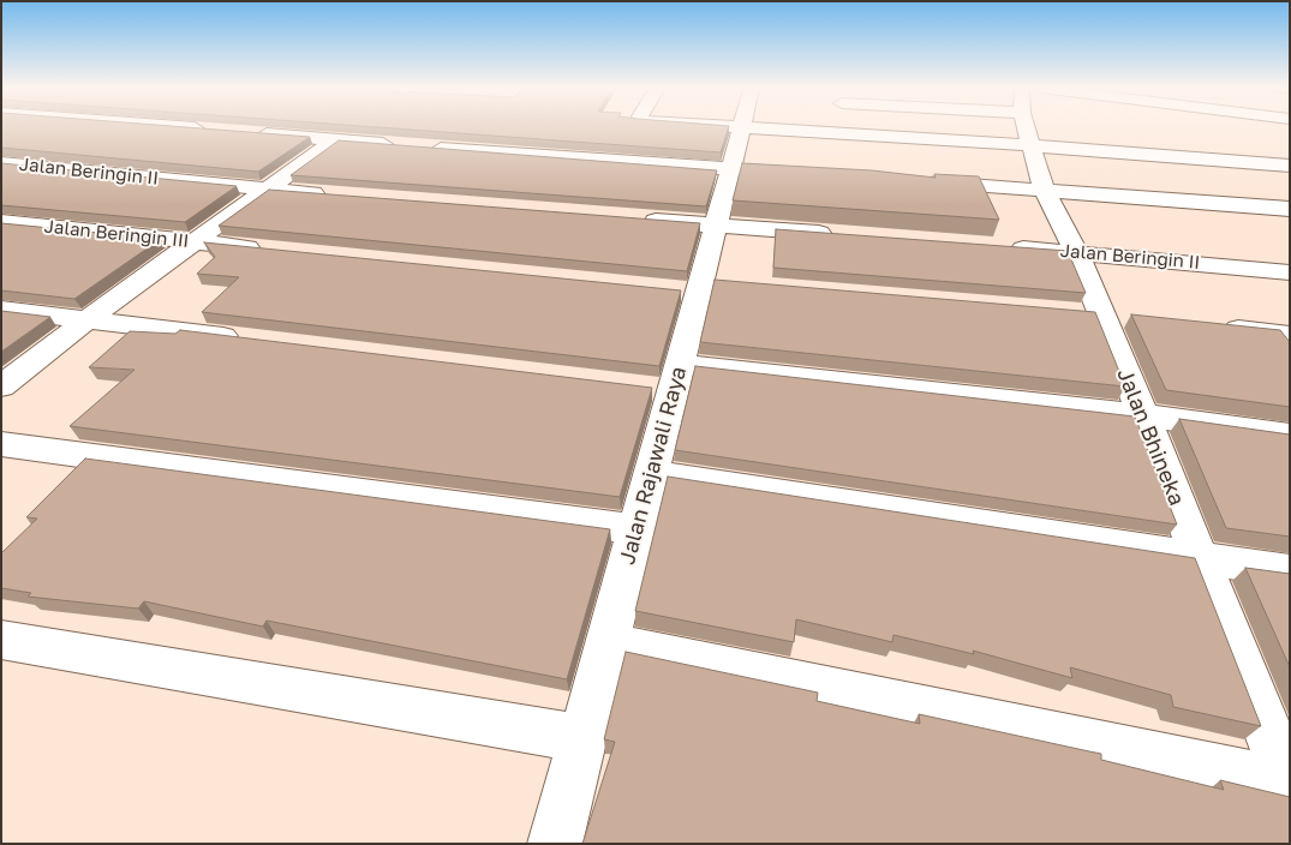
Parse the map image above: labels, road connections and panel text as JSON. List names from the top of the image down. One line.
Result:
{"streets":{"street":["Jalan Beringin II","Jalan Beringin III","Jalan Bhineka","Jalan Rajawali Raya"]},"crossings":[["Jalan Beringin II","Jalan Bhineka"]]}
